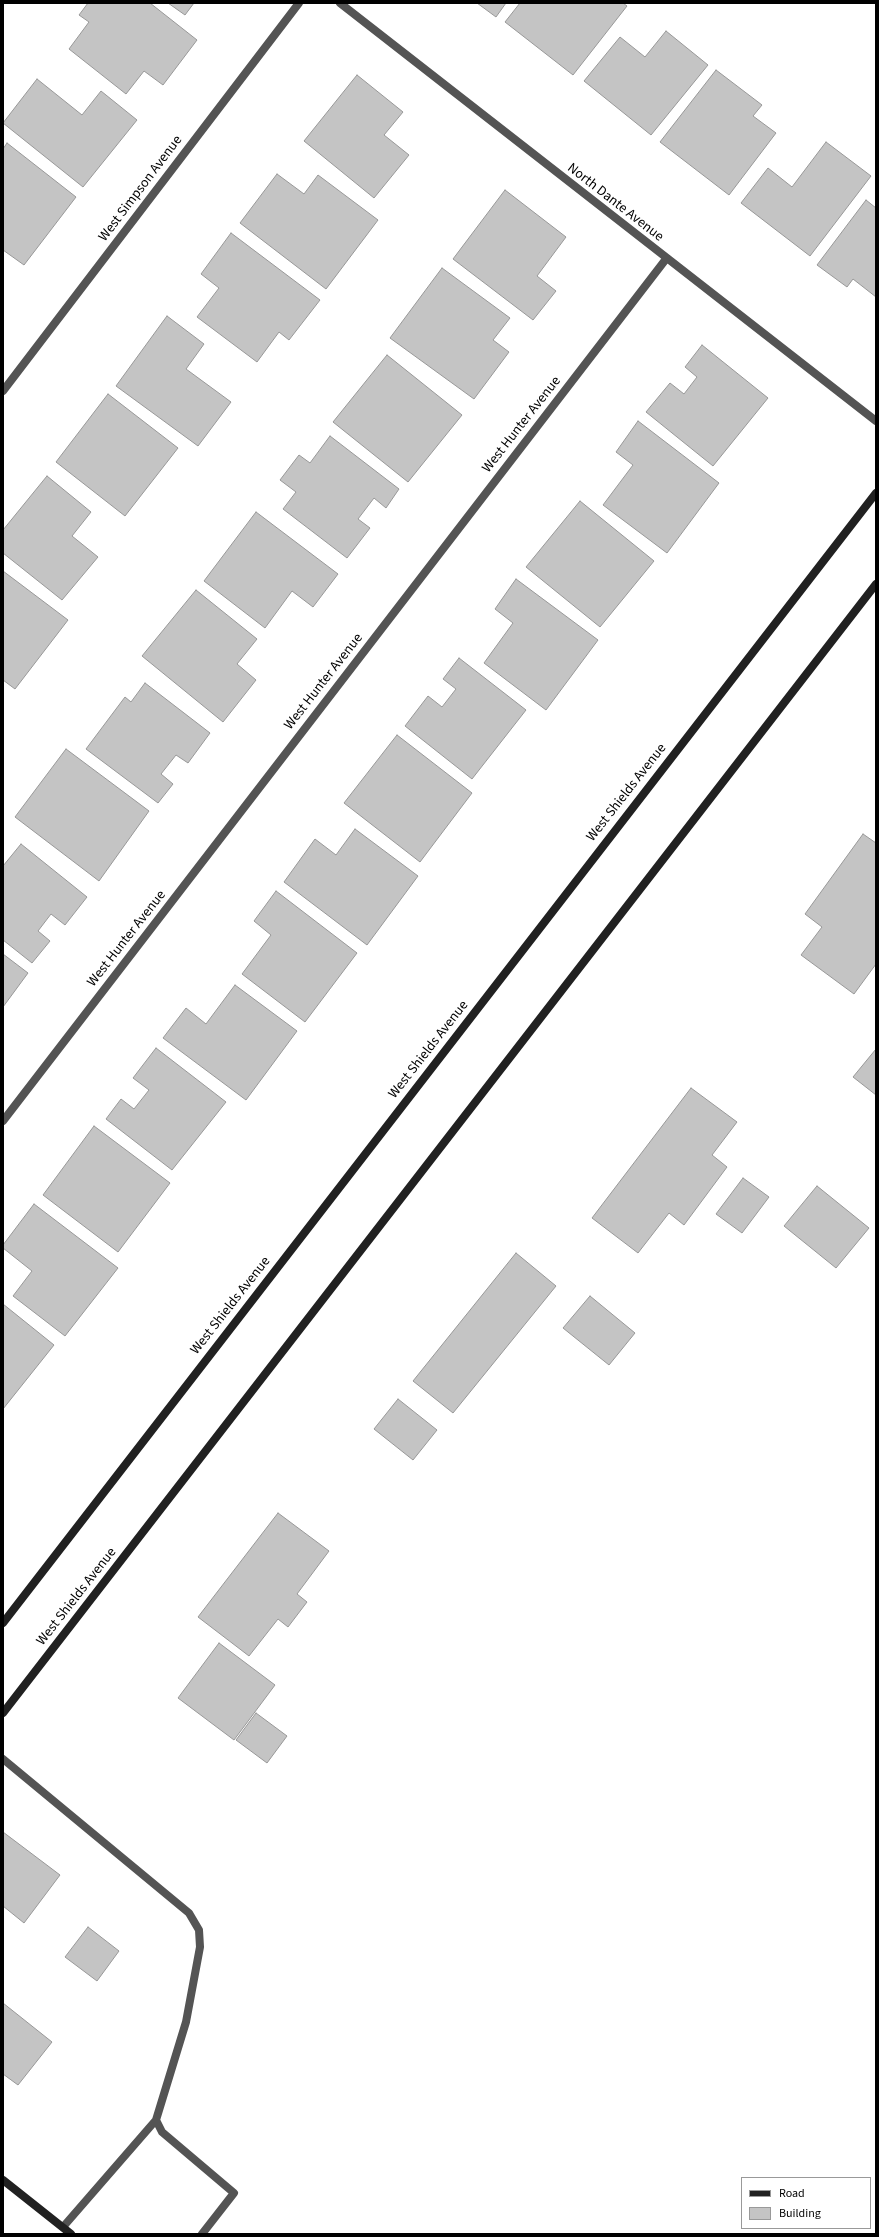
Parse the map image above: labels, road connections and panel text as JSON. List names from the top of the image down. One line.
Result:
{"streets":{"street":["West Simpson Avenue","North Dante Avenue","West Hunter Avenue","West Shields Avenue"]},"crossings":[["North Dante Avenue","West Hunter Avenue"]],"legend":["Road","Building"]}
